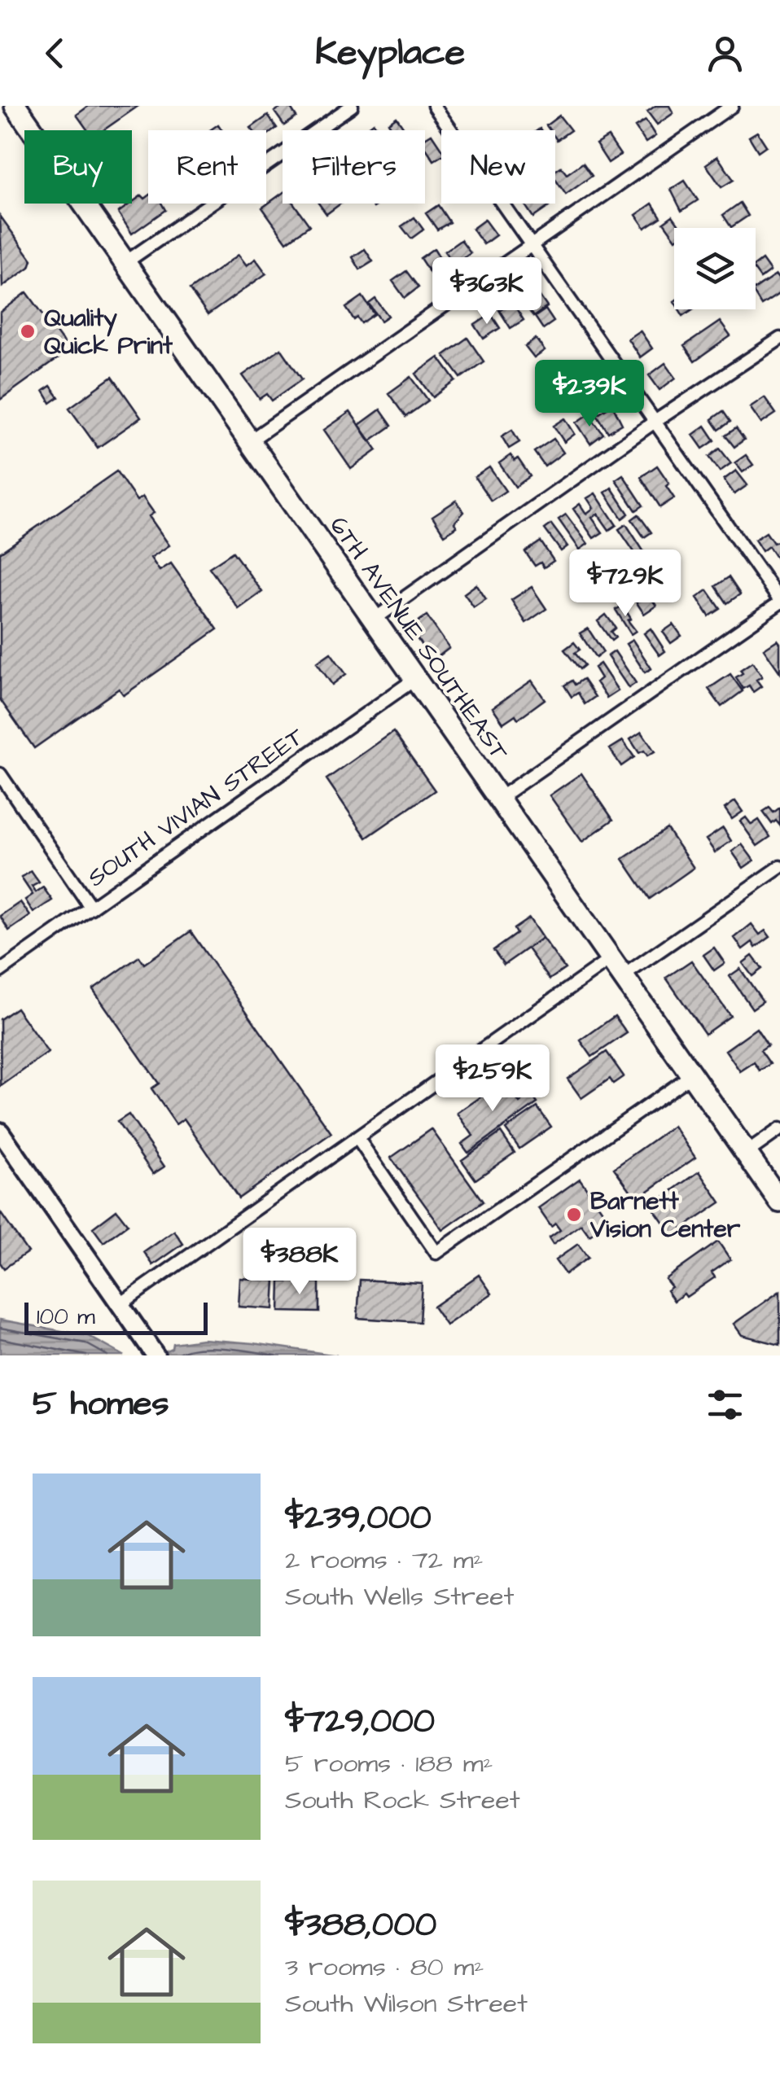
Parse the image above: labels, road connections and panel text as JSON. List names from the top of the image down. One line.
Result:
{"streets":{"highway":["6TH AVENUE SOUTHEAST"],"street":["SOUTH VIVIAN STREET"]},"crossings":[["6TH AVENUE SOUTHEAST","SOUTH VIVIAN STREET"]],"places":["Quality Quick Print","Barnett Vision Center"],"scale_bar":"100 m","page":{"header":"Keyplace","chip":["Buy","Rent","Filters","New"],"price":["$363K","$239K","$729K","$259K","$388K"],"scale":"100 m","heading":"5 homes","list":[{"name":"$239,000","note":"2 rooms · 72 m² · South Wells Street"},{"name":"$729,000","note":"5 rooms · 188 m² · South Rock Street"},{"name":"$388,000","note":"3 rooms · 80 m² · South Wilson Street"}]}}
